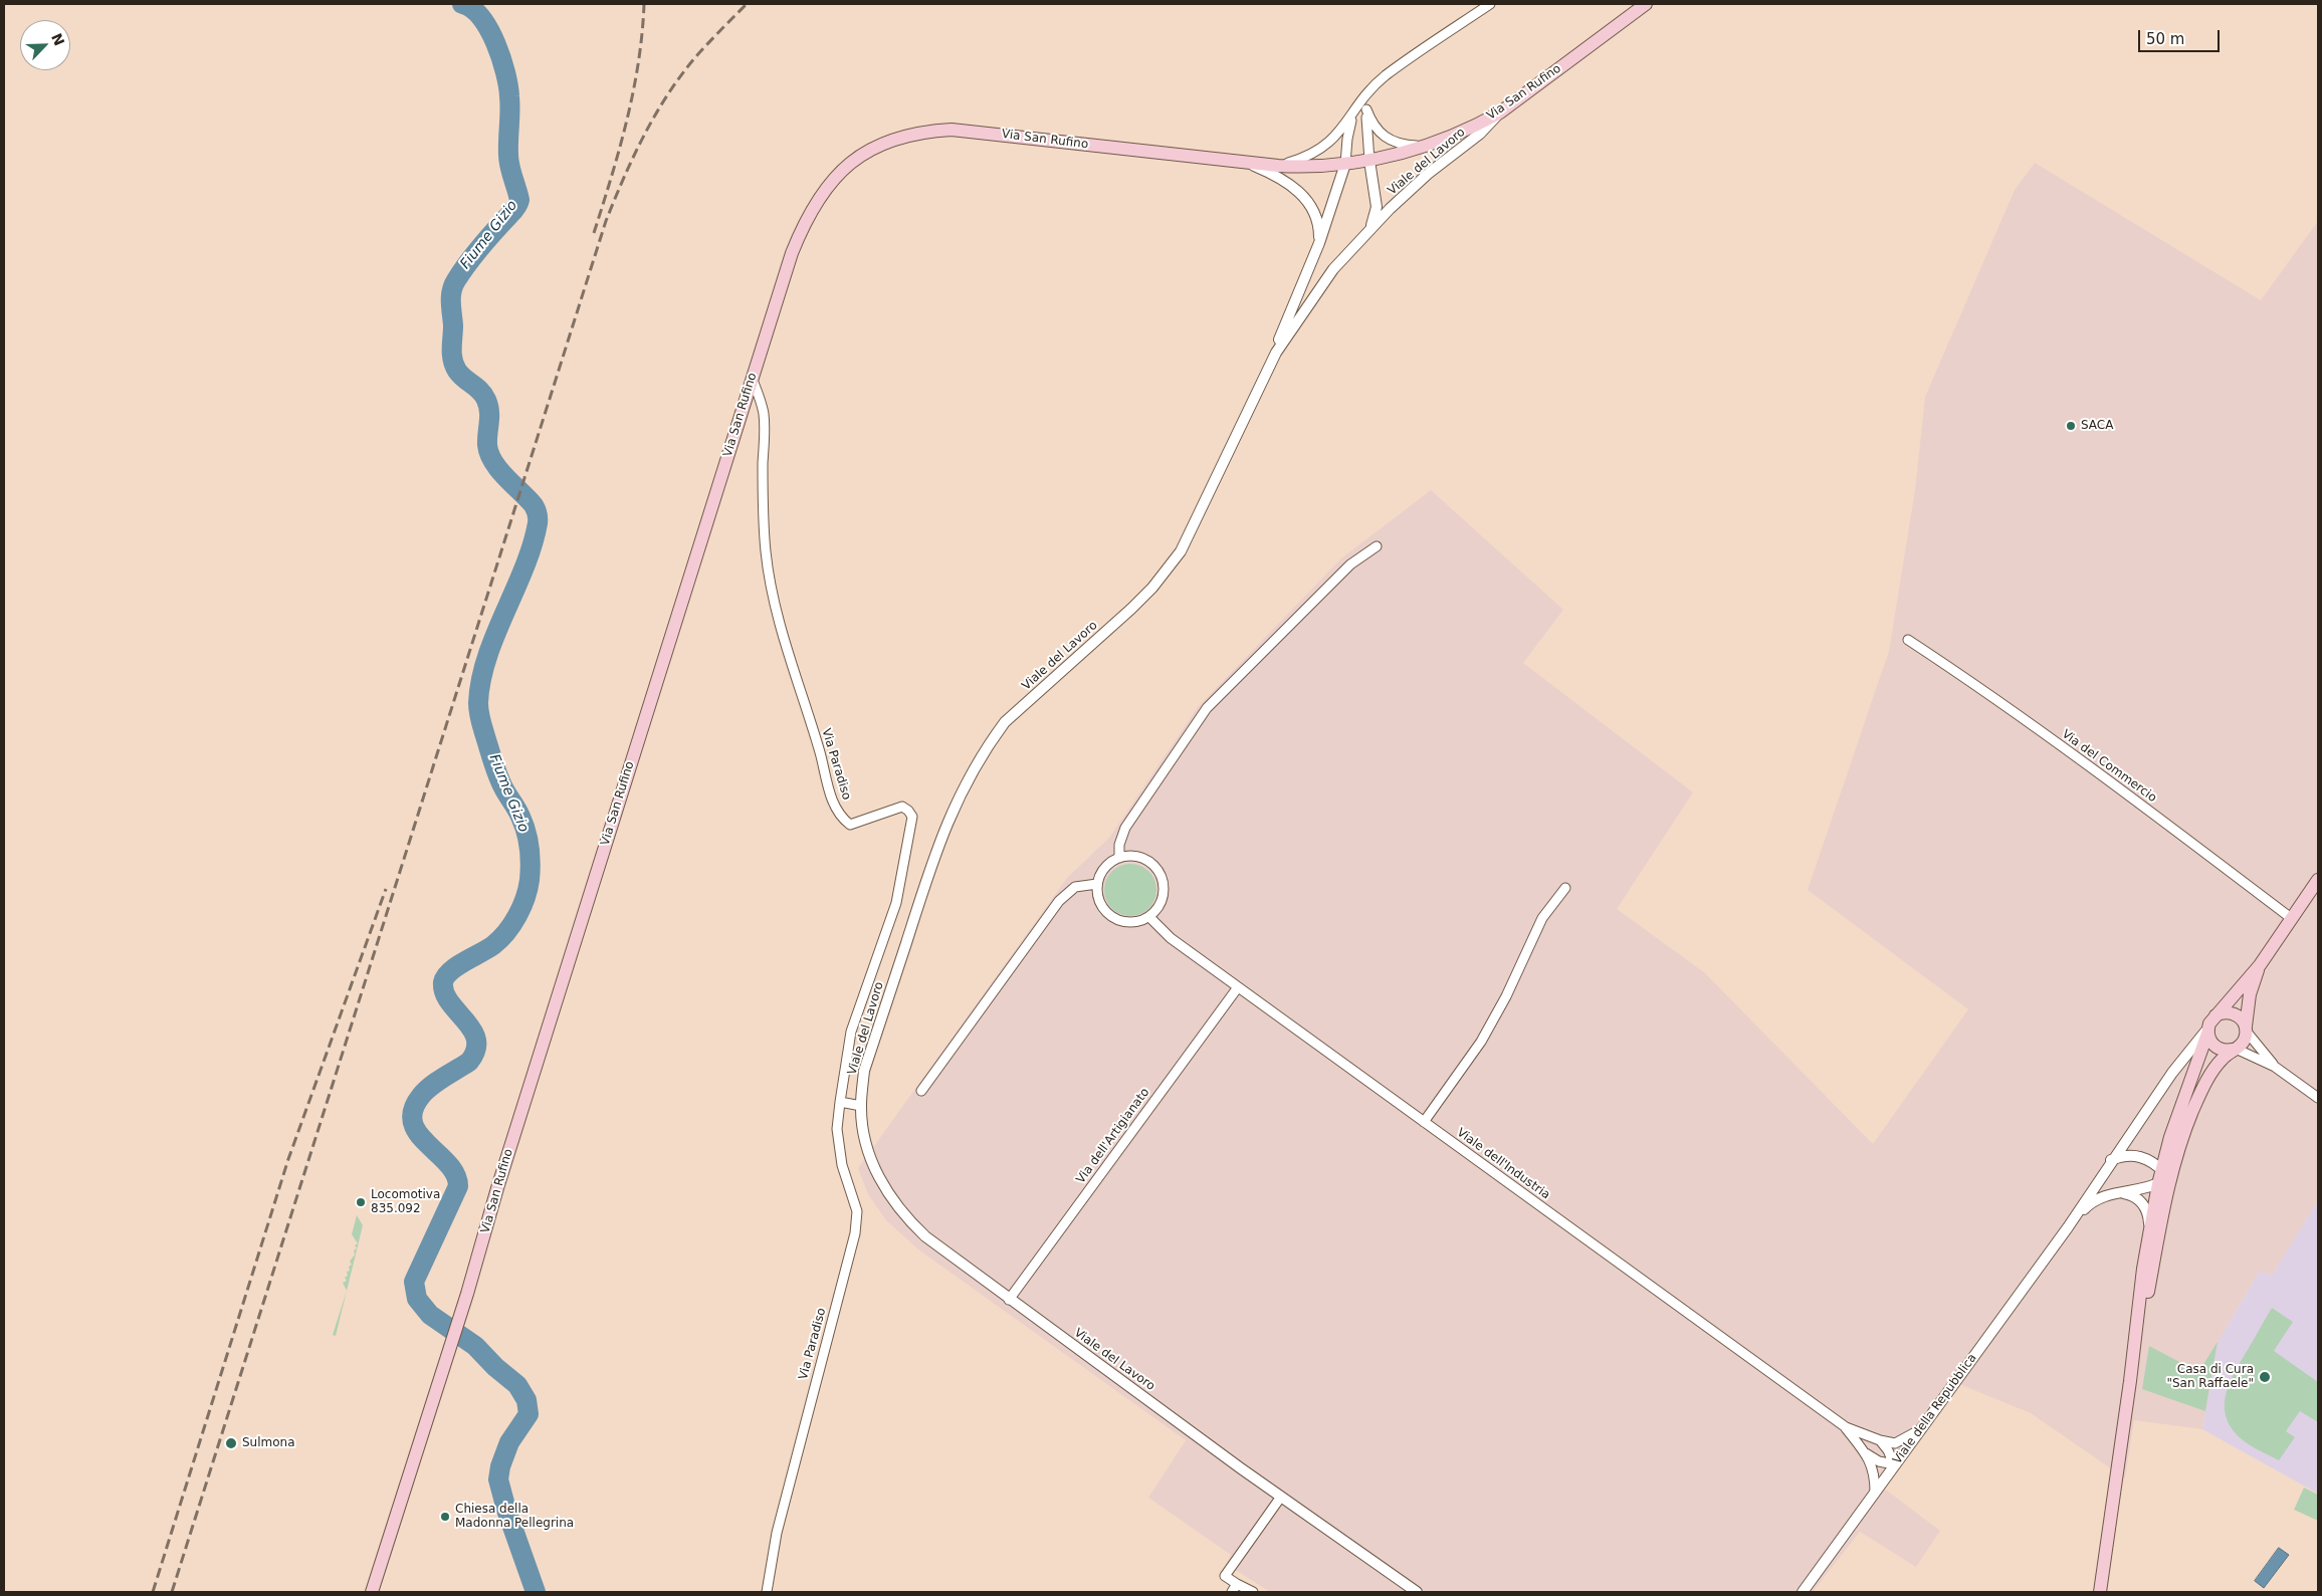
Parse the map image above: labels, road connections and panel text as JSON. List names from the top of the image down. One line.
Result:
{"streets":{"main road":["Via San Rufino"],"street":["Viale del Lavoro","Via Paradiso","Via del Commercio","Via dell'Artigianato","Viale dell'Industria","Viale della Repubblica"]},"crossings":[["Via San Rufino","Viale del Lavoro"],["Via San Rufino","Via Paradiso"],["Viale del Lavoro","Via dell'Artigianato"],["Via dell'Artigianato","Viale dell'Industria"],["Viale dell'Industria","Viale della Repubblica"]],"water":["Fiume Gizio"],"places":["SACA","Locomotiva 835.092","Casa di Cura \"San Raffaele\"","Sulmona","Chiesa della Madonna Pellegrina"],"scale_bar":"50 m","north":"top right"}
